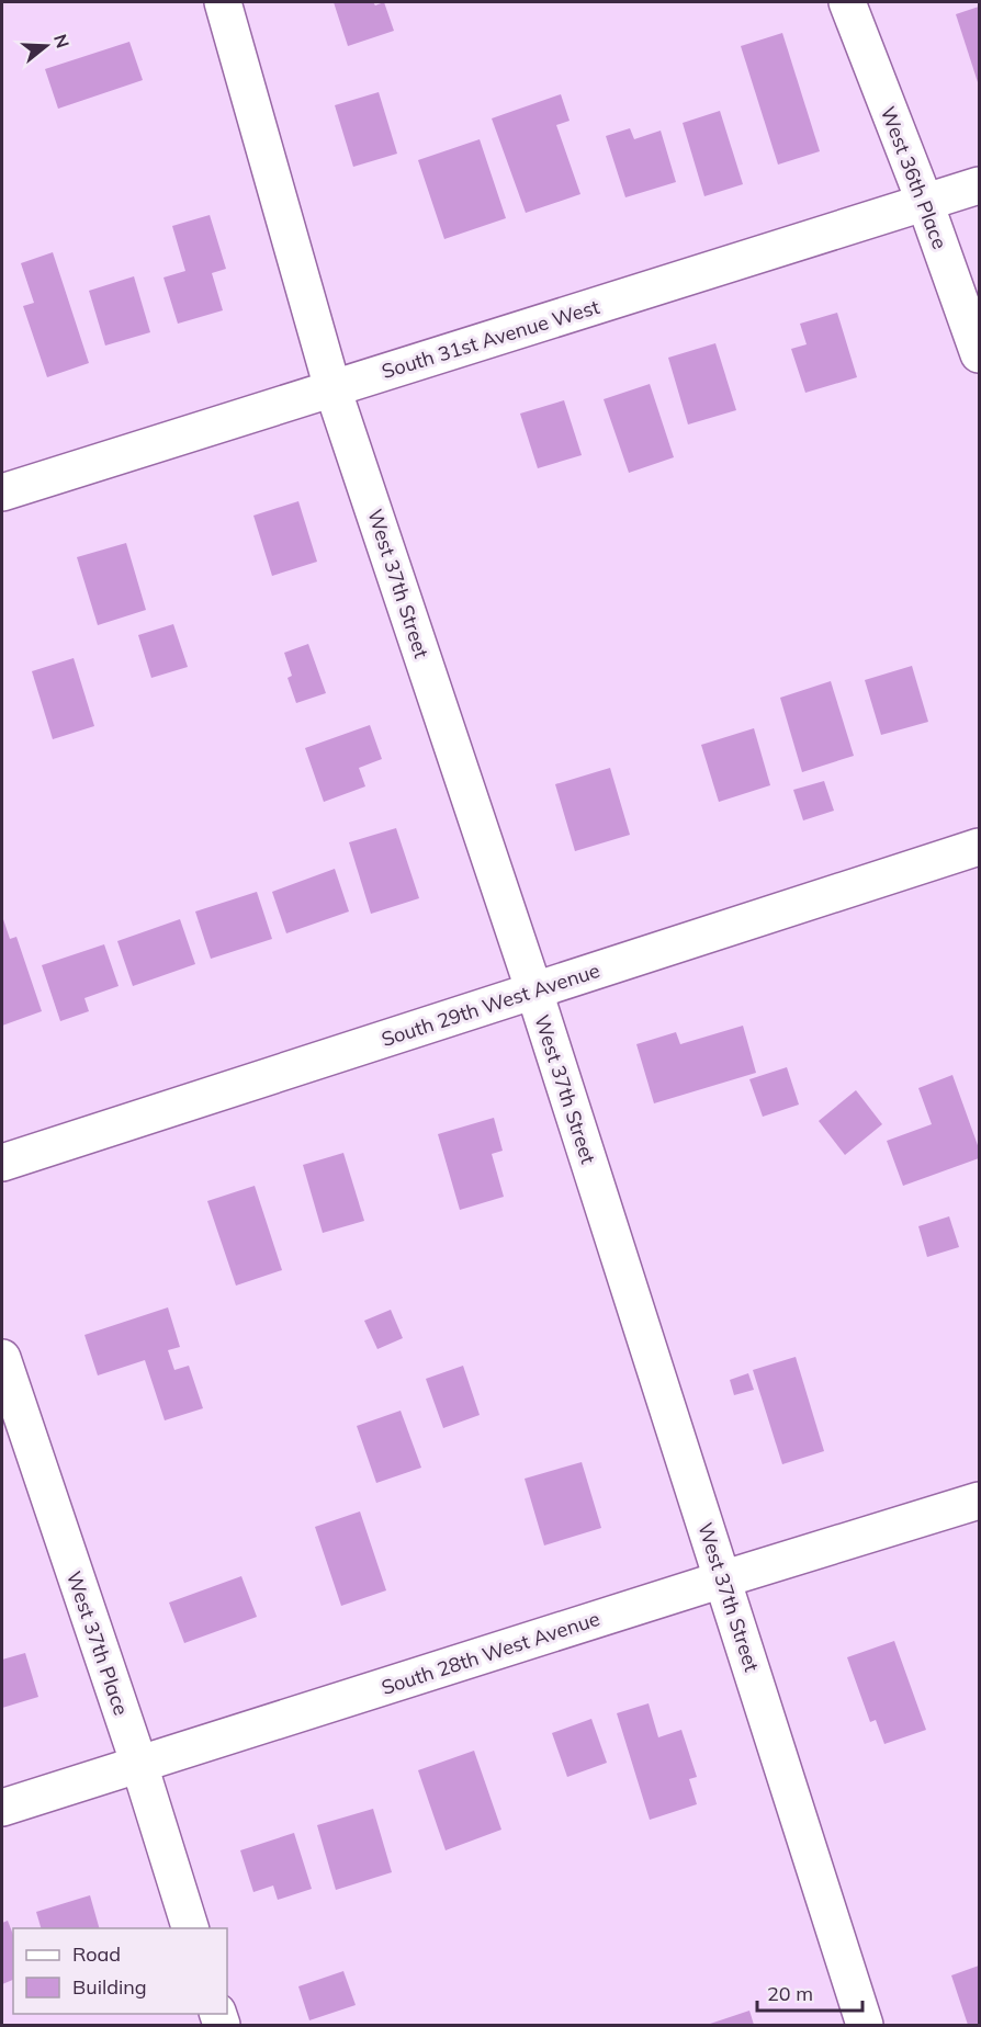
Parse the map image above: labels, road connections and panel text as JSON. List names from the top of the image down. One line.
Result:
{"streets":{"street":["West 36th Place","South 31st Avenue West","West 37th Street","South 29th West Avenue","West 37th Place","South 28th West Avenue"]},"crossings":[["West 36th Place","South 31st Avenue West"],["South 31st Avenue West","West 37th Street"],["West 37th Street","South 29th West Avenue"],["West 37th Street","South 28th West Avenue"],["West 37th Place","South 28th West Avenue"]],"legend":["Road","Building"],"scale_bar":"20 m","north":"right"}
